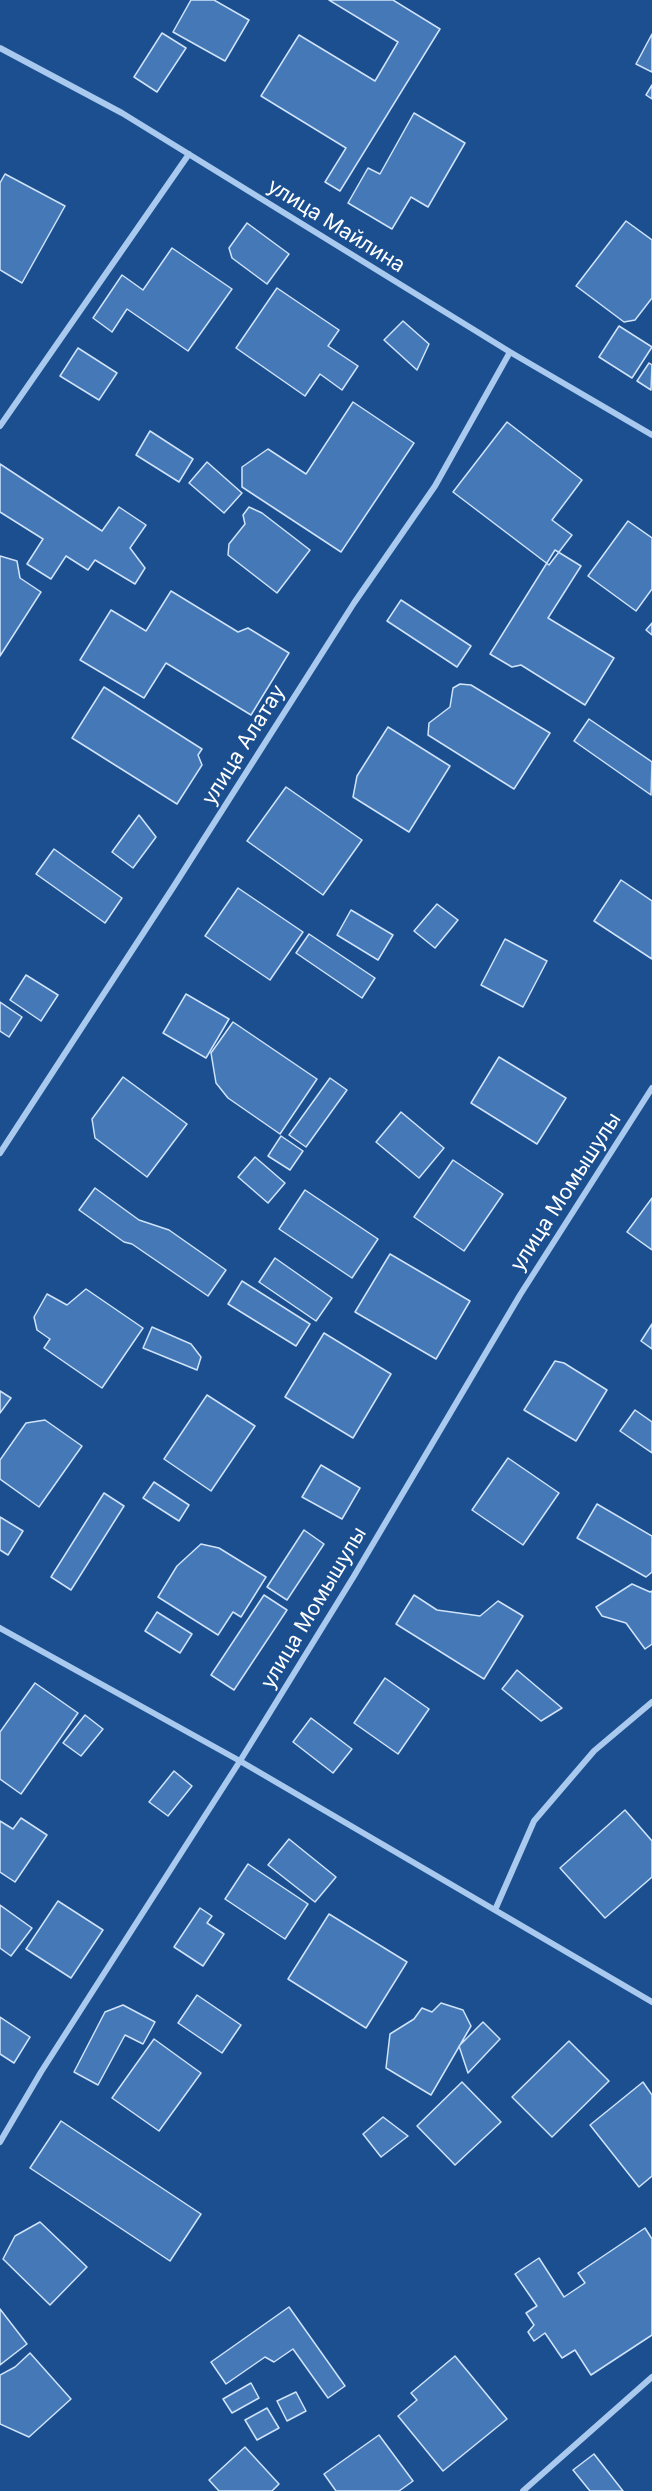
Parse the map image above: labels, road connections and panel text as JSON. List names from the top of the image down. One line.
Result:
{"streets":{"street":["улица Майлина","улица Алатау","улица Момышулы"]},"crossings":[["улица Майлина","улица Алатау"]]}
